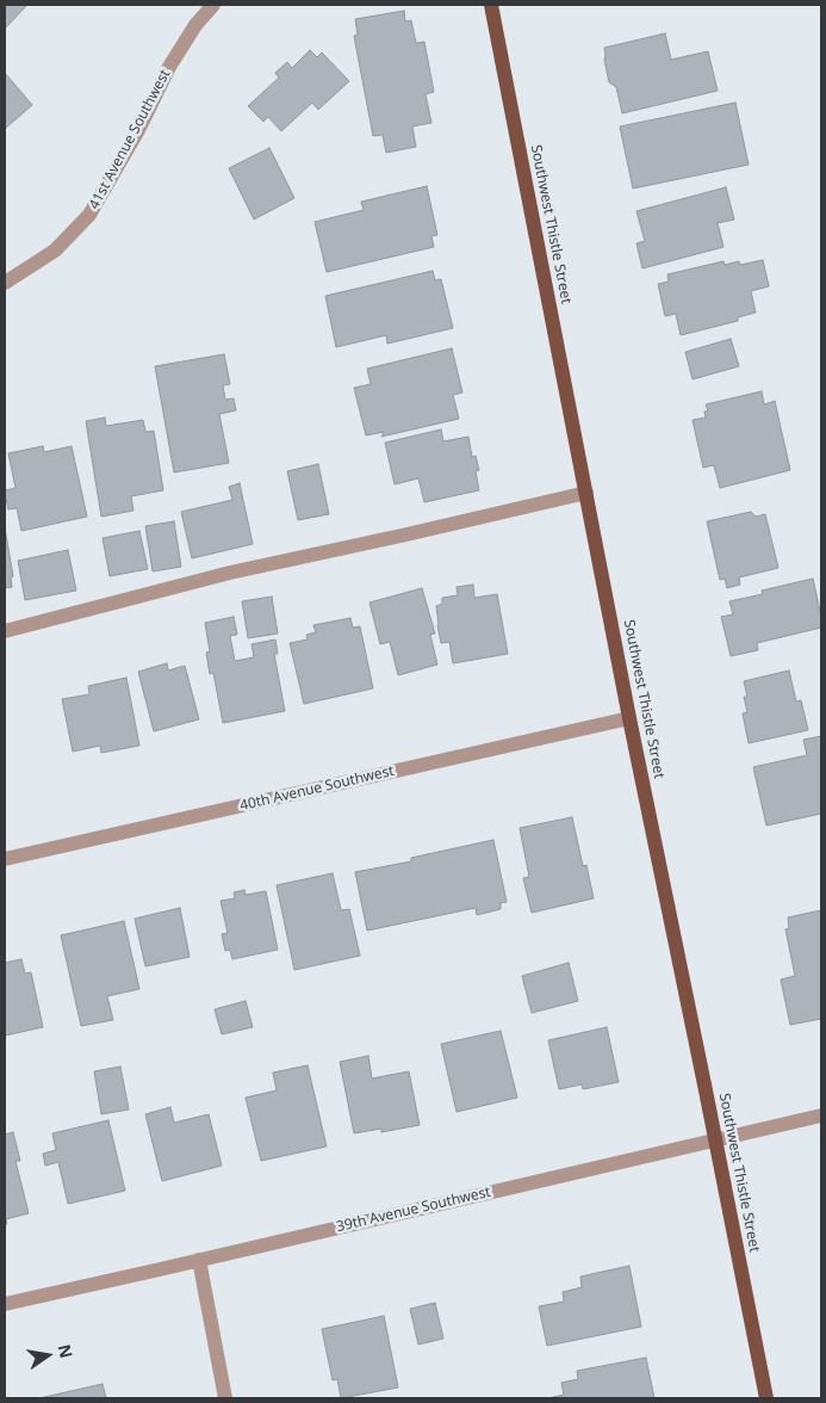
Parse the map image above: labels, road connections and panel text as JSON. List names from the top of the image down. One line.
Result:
{"streets":{"main road":["Southwest Thistle Street"],"street":["41st Avenue Southwest","40th Avenue Southwest","39th Avenue Southwest"]},"crossings":[["Southwest Thistle Street","40th Avenue Southwest"],["Southwest Thistle Street","39th Avenue Southwest"]],"north":"right"}
